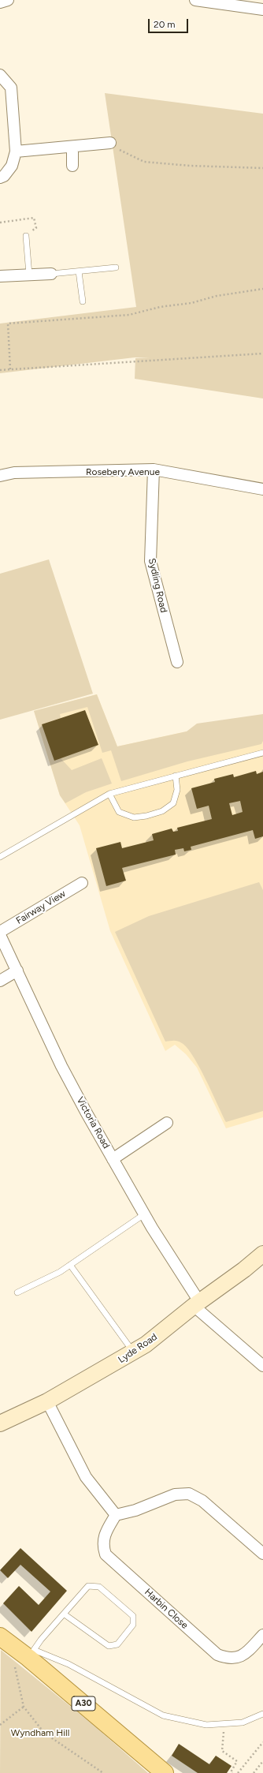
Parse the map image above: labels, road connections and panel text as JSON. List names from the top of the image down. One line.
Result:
{"streets":{"main road":["A30"],"street":["Rosebery Avenue","Sydling Road","Fairway View","Victoria Road","Lyde Road","Harbin Close"]},"crossings":[["Rosebery Avenue","Sydling Road"],["Victoria Road","Lyde Road"]],"parks":["Wyndham Hill"],"scale_bar":"20 m"}
